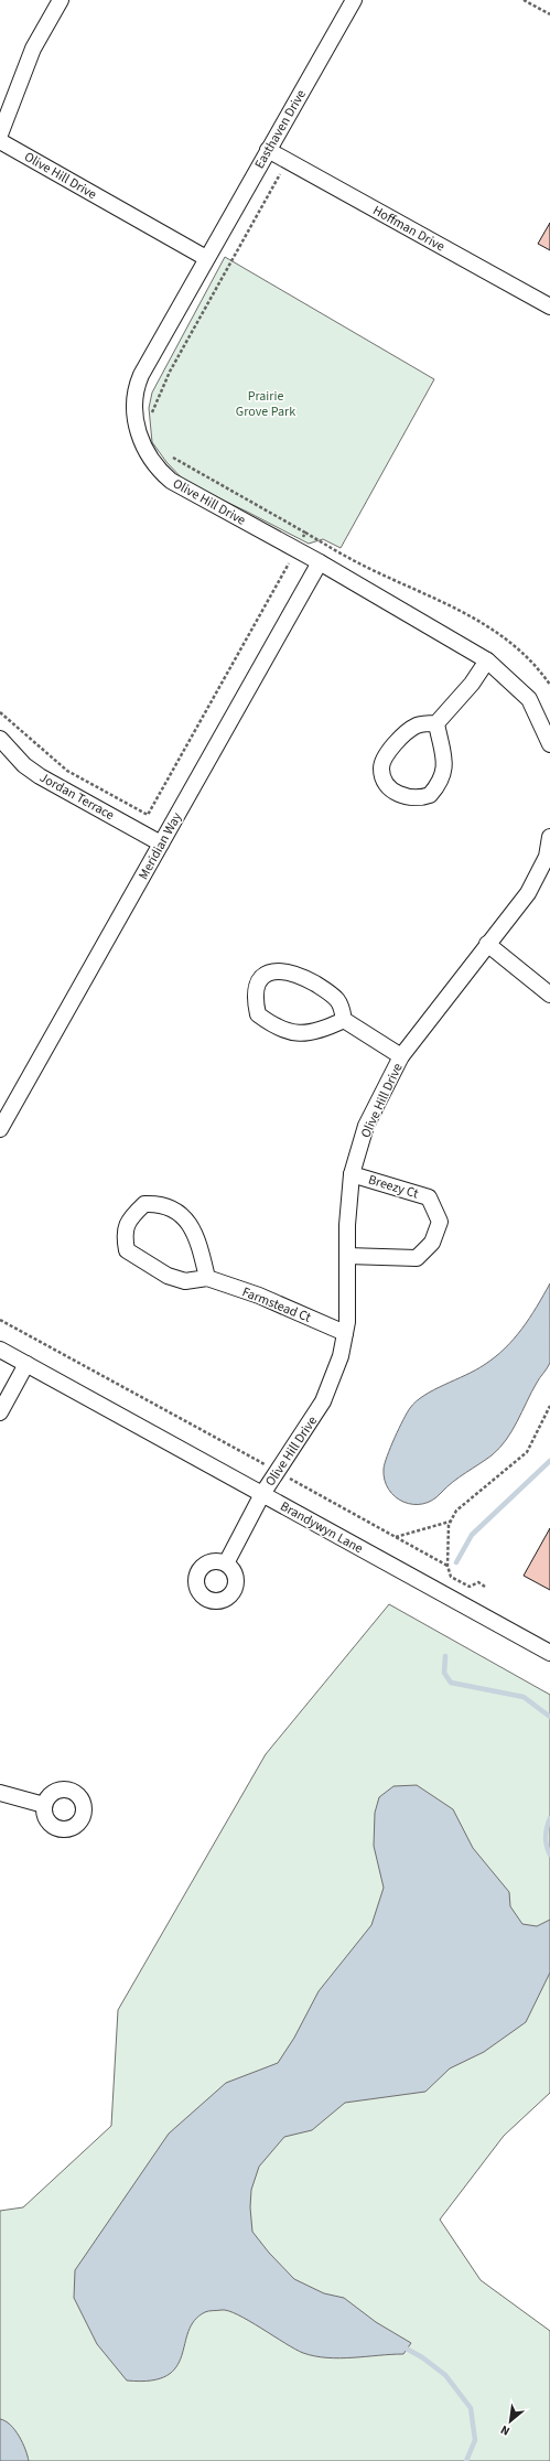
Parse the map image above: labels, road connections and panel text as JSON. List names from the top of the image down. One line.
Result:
{"streets":{"street":["Easthaven Drive","Olive Hill Drive","Hoffman Drive","Jordan Terrace","Meridian Way","Breezy Ct","Farmstead Ct","Brandywyn Lane"]},"crossings":[["Easthaven Drive","Olive Hill Drive"],["Easthaven Drive","Hoffman Drive"],["Olive Hill Drive","Meridian Way"],["Olive Hill Drive","Breezy Ct"],["Olive Hill Drive","Farmstead Ct"],["Olive Hill Drive","Brandywyn Lane"],["Jordan Terrace","Meridian Way"]],"parks":["Prairie Grove Park"],"north":"bottom left"}
